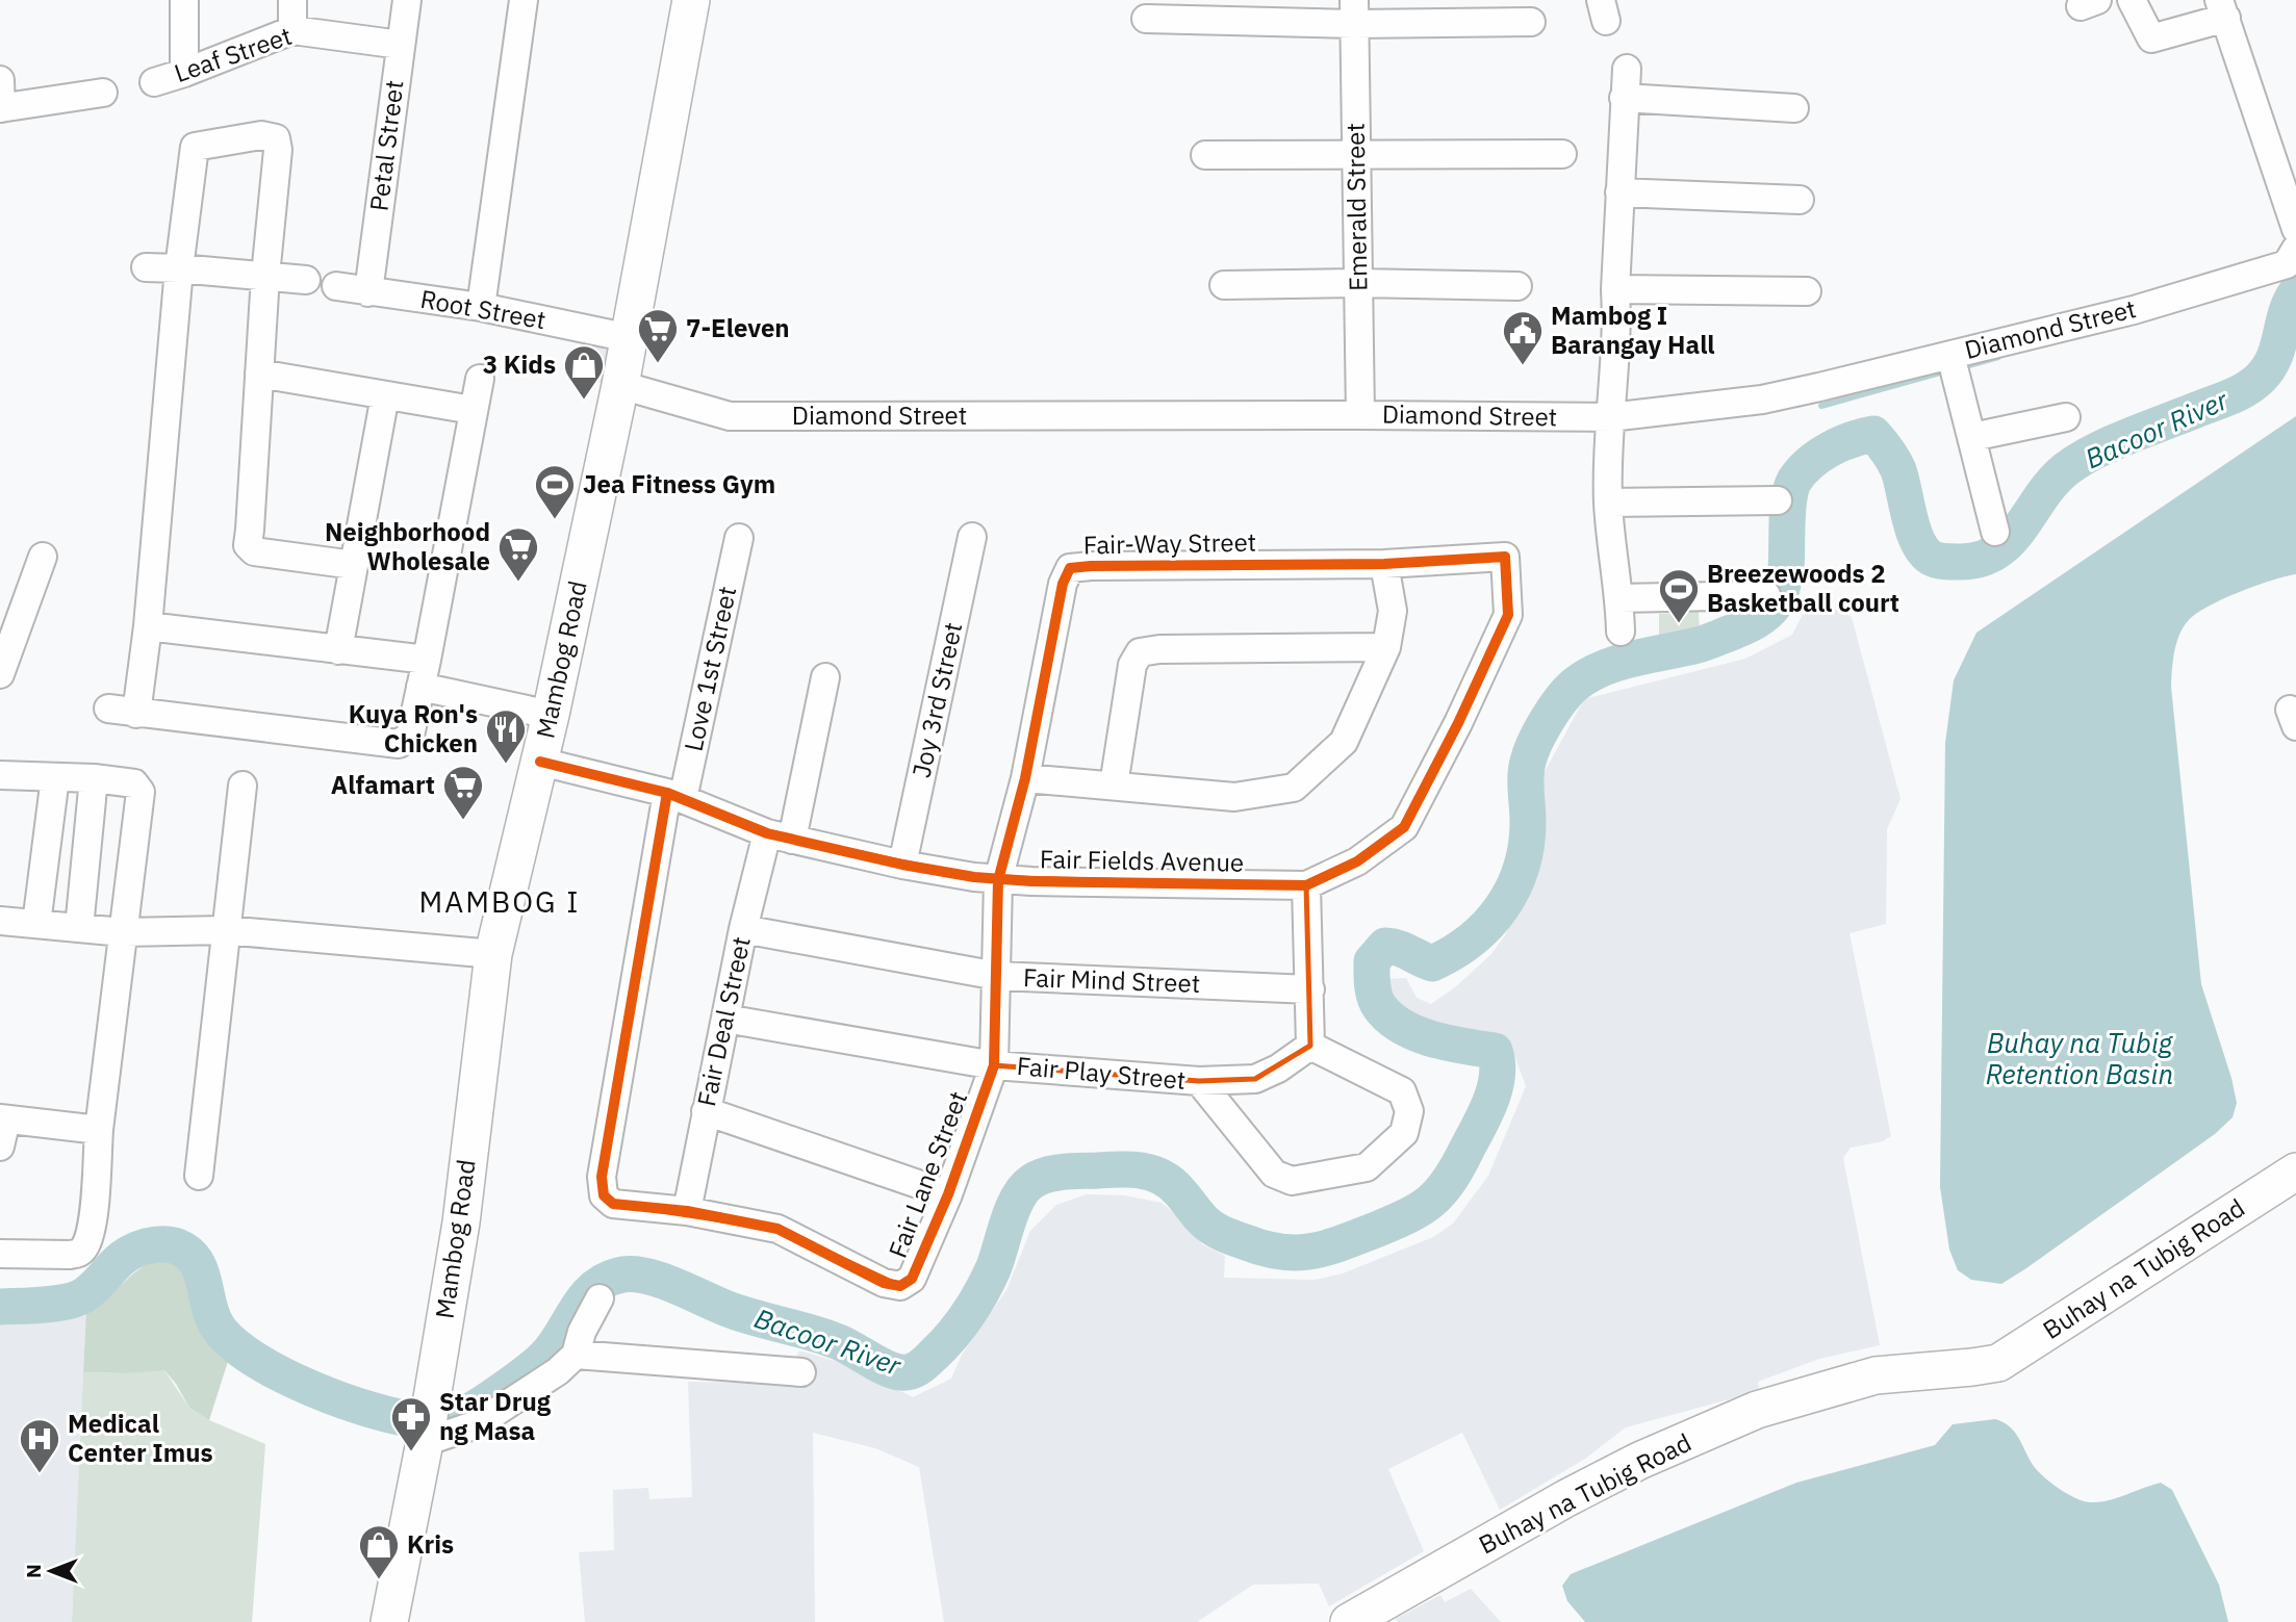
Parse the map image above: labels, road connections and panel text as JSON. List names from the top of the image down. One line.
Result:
{"streets":{"main road":["Mambog Road","Buhay na Tubig Road"],"street":["Leaf Street","Petal Street","Emerald Street","Root Street","Diamond Street","Fair-Way Street","Love 1st Street","Joy 3rd Street","Fair Fields Avenue","Fair Mind Street","Fair Deal Street","Fair Play Street","Fair Lane Street"]},"crossings":[["Leaf Street","Petal Street"],["Petal Street","Root Street"],["Emerald Street","Diamond Street"],["Root Street","Mambog Road"],["Diamond Street","Mambog Road"],["Fair-Way Street","Fair Fields Avenue"],["Fair-Way Street","Fair Mind Street"],["Fair-Way Street","Fair Lane Street"],["Mambog Road","Fair Fields Avenue"],["Love 1st Street","Fair Fields Avenue"],["Love 1st Street","Fair Deal Street"],["Love 1st Street","Fair Lane Street"],["Joy 3rd Street","Fair Fields Avenue"],["Fair Fields Avenue","Fair Deal Street"],["Fair Mind Street","Fair Deal Street"],["Fair Mind Street","Fair Lane Street"],["Fair Deal Street","Fair Play Street"],["Fair Deal Street","Fair Lane Street"],["Fair Play Street","Fair Lane Street"]],"districts":["MAMBOG I"],"water":["Bacoor River","Buhay na Tubig Retention Basin"],"places":{"supermarket":["7-Eleven","Neighborhood Wholesale","Alfamart"],"public building":["Mambog I Barangay Hall"],"shop":["3 Kids","Kris"],"sports":["Jea Fitness Gym","Breezewoods 2 Basketball court"],"restaurant":["Kuya Ron's Chicken"],"pharmacy":["Star Drug ng Masa"],"hospital":["Medical Center Imus"]},"north":"left"}
